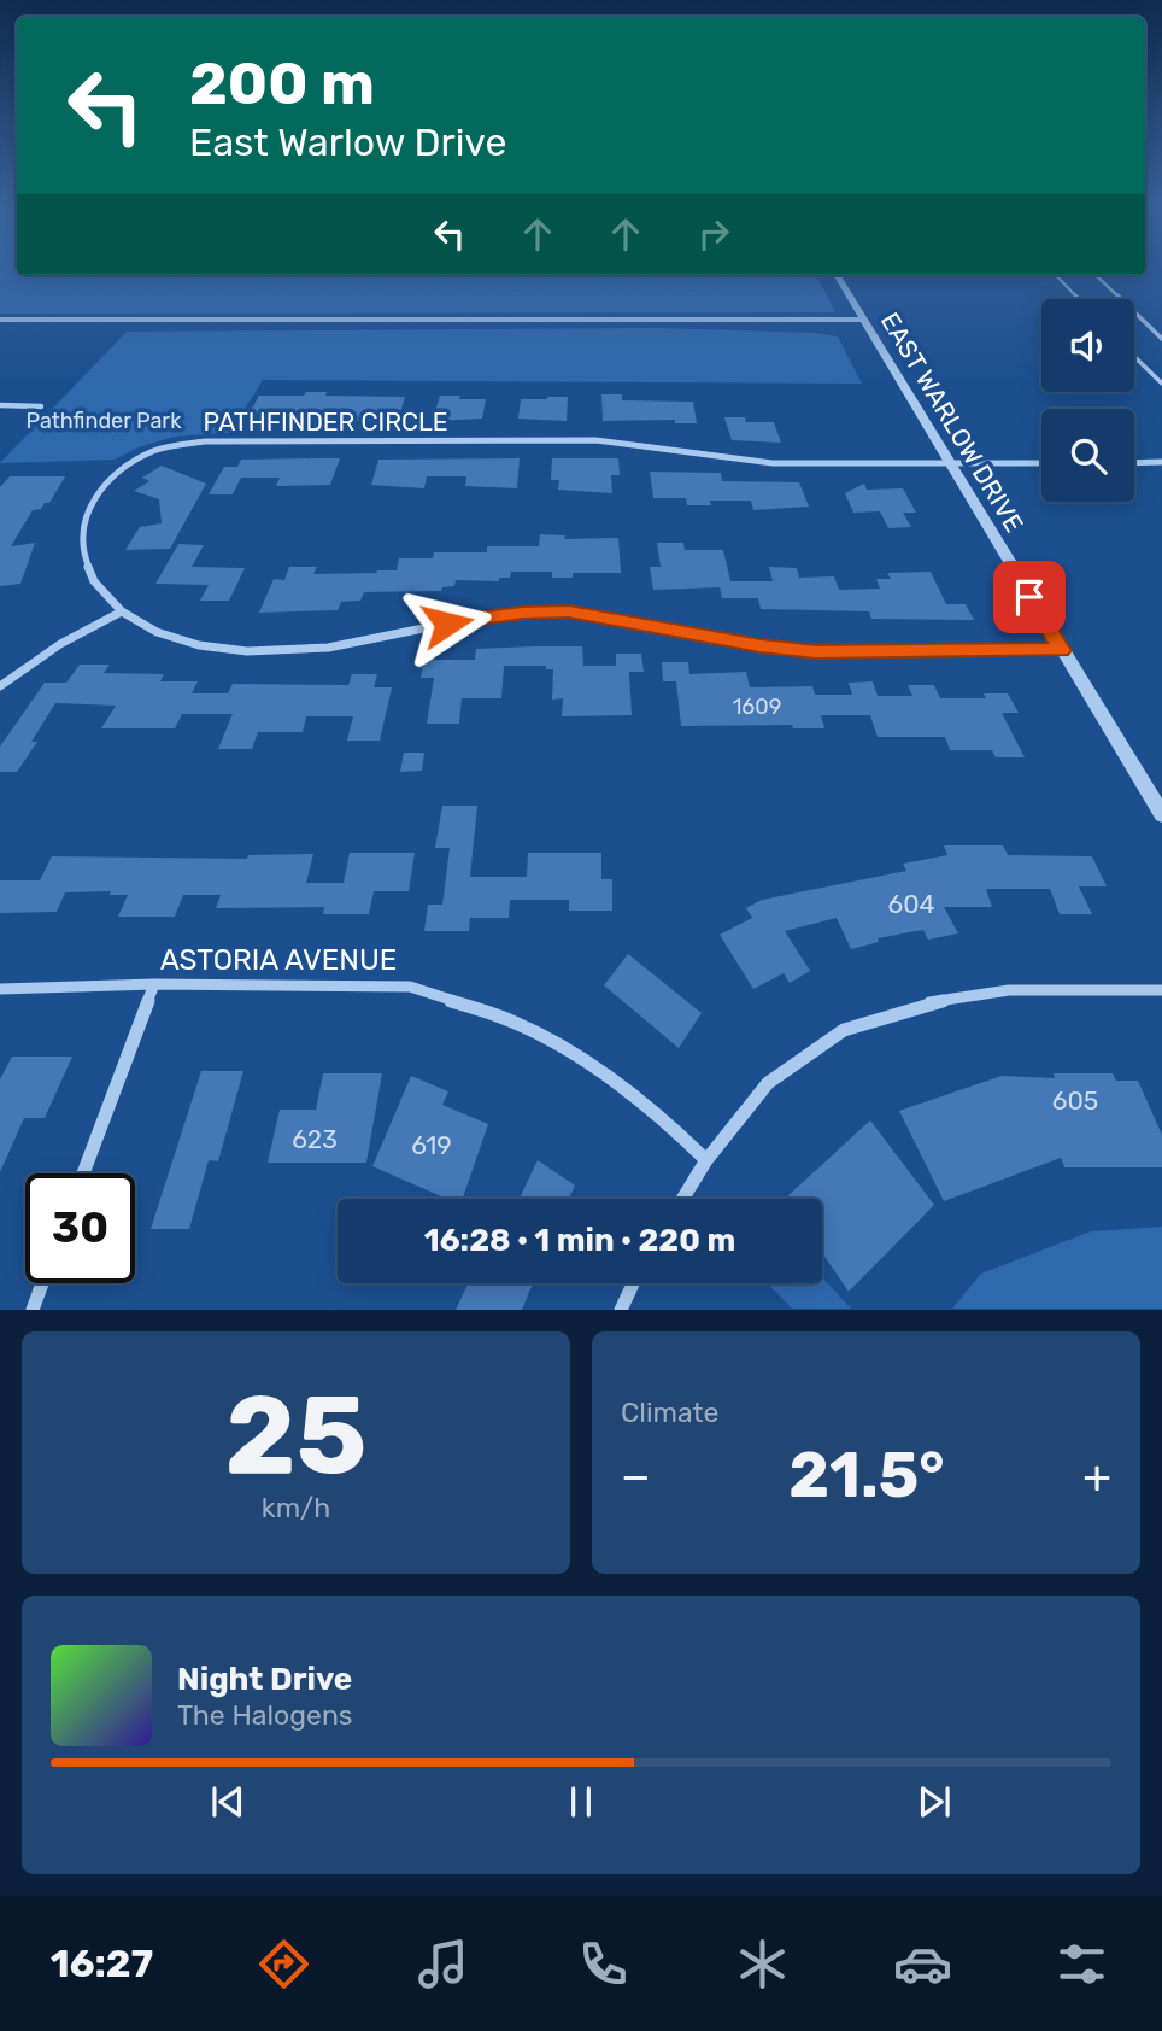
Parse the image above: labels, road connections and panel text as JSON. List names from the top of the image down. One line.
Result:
{"streets":{"street":["PATHFINDER CIRCLE","EAST WARLOW DRIVE","ASTORIA AVENUE"]},"crossings":[["PATHFINDER CIRCLE","EAST WARLOW DRIVE"]],"parks":["Pathfinder Park"],"house_numbers":["1609","604","605","623","619"],"page":{"turn":["200 m","East Warlow Drive"],"limit":"30","trip":"16:28 · 1 min · 220 m","tile":[["25","km/h"],"Climate"],"heat":["−","21.5°","+"],"song":["Night Drive","The Halogens"],"tabs":"16:27"}}
